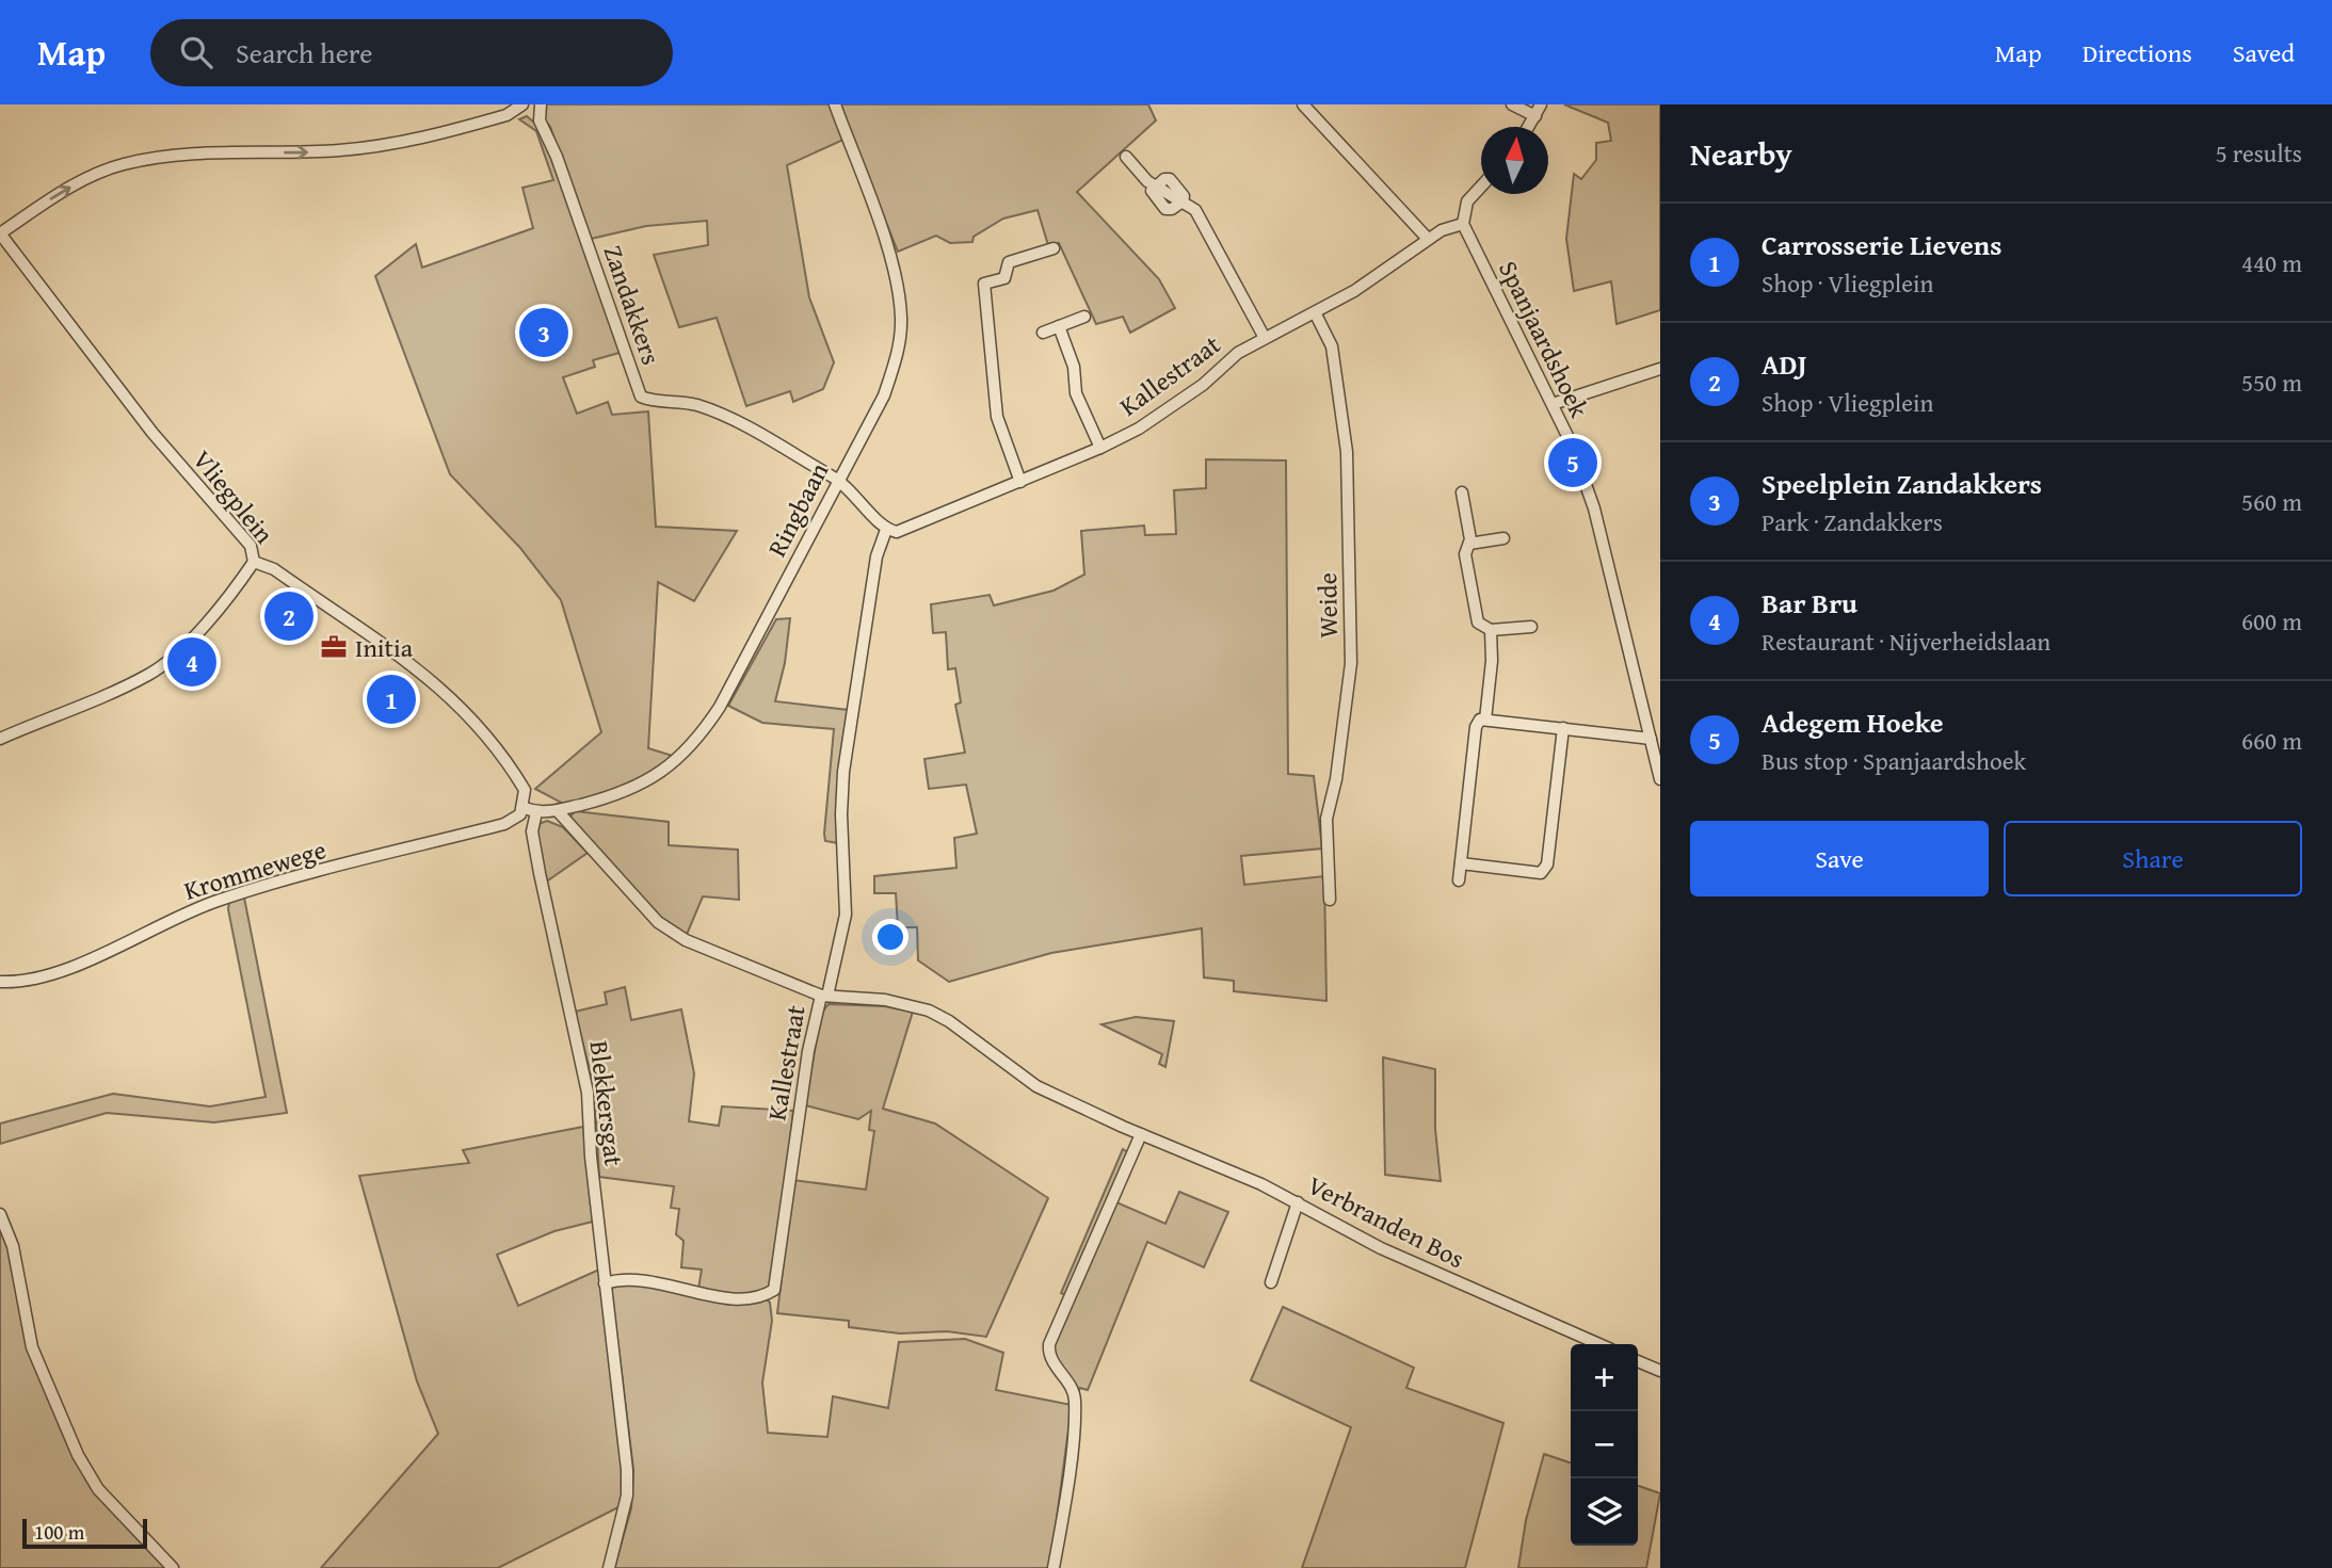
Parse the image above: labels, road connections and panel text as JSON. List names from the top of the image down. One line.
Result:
{"streets":{"street":["Zandakkers","Spanjaardshoek","Kallestraat","Vliegplein","Ringbaan","Weide","Krommewege","Blekkersgat","Verbranden Bos"]},"crossings":[["Zandakkers","Ringbaan"],["Spanjaardshoek","Kallestraat"],["Kallestraat","Ringbaan"],["Kallestraat","Weide"],["Kallestraat","Blekkersgat"],["Kallestraat","Verbranden Bos"],["Vliegplein","Ringbaan"],["Vliegplein","Krommewege"],["Ringbaan","Krommewege"],["Ringbaan","Blekkersgat"]],"places":{"office":["Initia"]},"scale_bar":"100 m","north":"top","page":{"header":"Map","search":"Search here","nav":["Map","Directions","Saved"],"heading":["Nearby","5 results"],"list":[{"mark":"1","name":"Carrosserie Lievens","note":"Shop · Vliegplein","value":"440 m"},{"mark":"2","name":"ADJ","note":"Shop · Vliegplein","value":"550 m"},{"mark":"3","name":"Speelplein Zandakkers","note":"Park · Zandakkers","value":"560 m"},{"mark":"4","name":"Bar Bru","note":"Restaurant · Nijverheidslaan","value":"600 m"},{"mark":"5","name":"Adegem Hoeke","note":"Bus stop · Spanjaardshoek","value":"660 m"}],"pins":["3","5","2","4","1"],"buttons":["Save","Share"],"map_buttons":["+","−"],"scale":"100 m"}}
